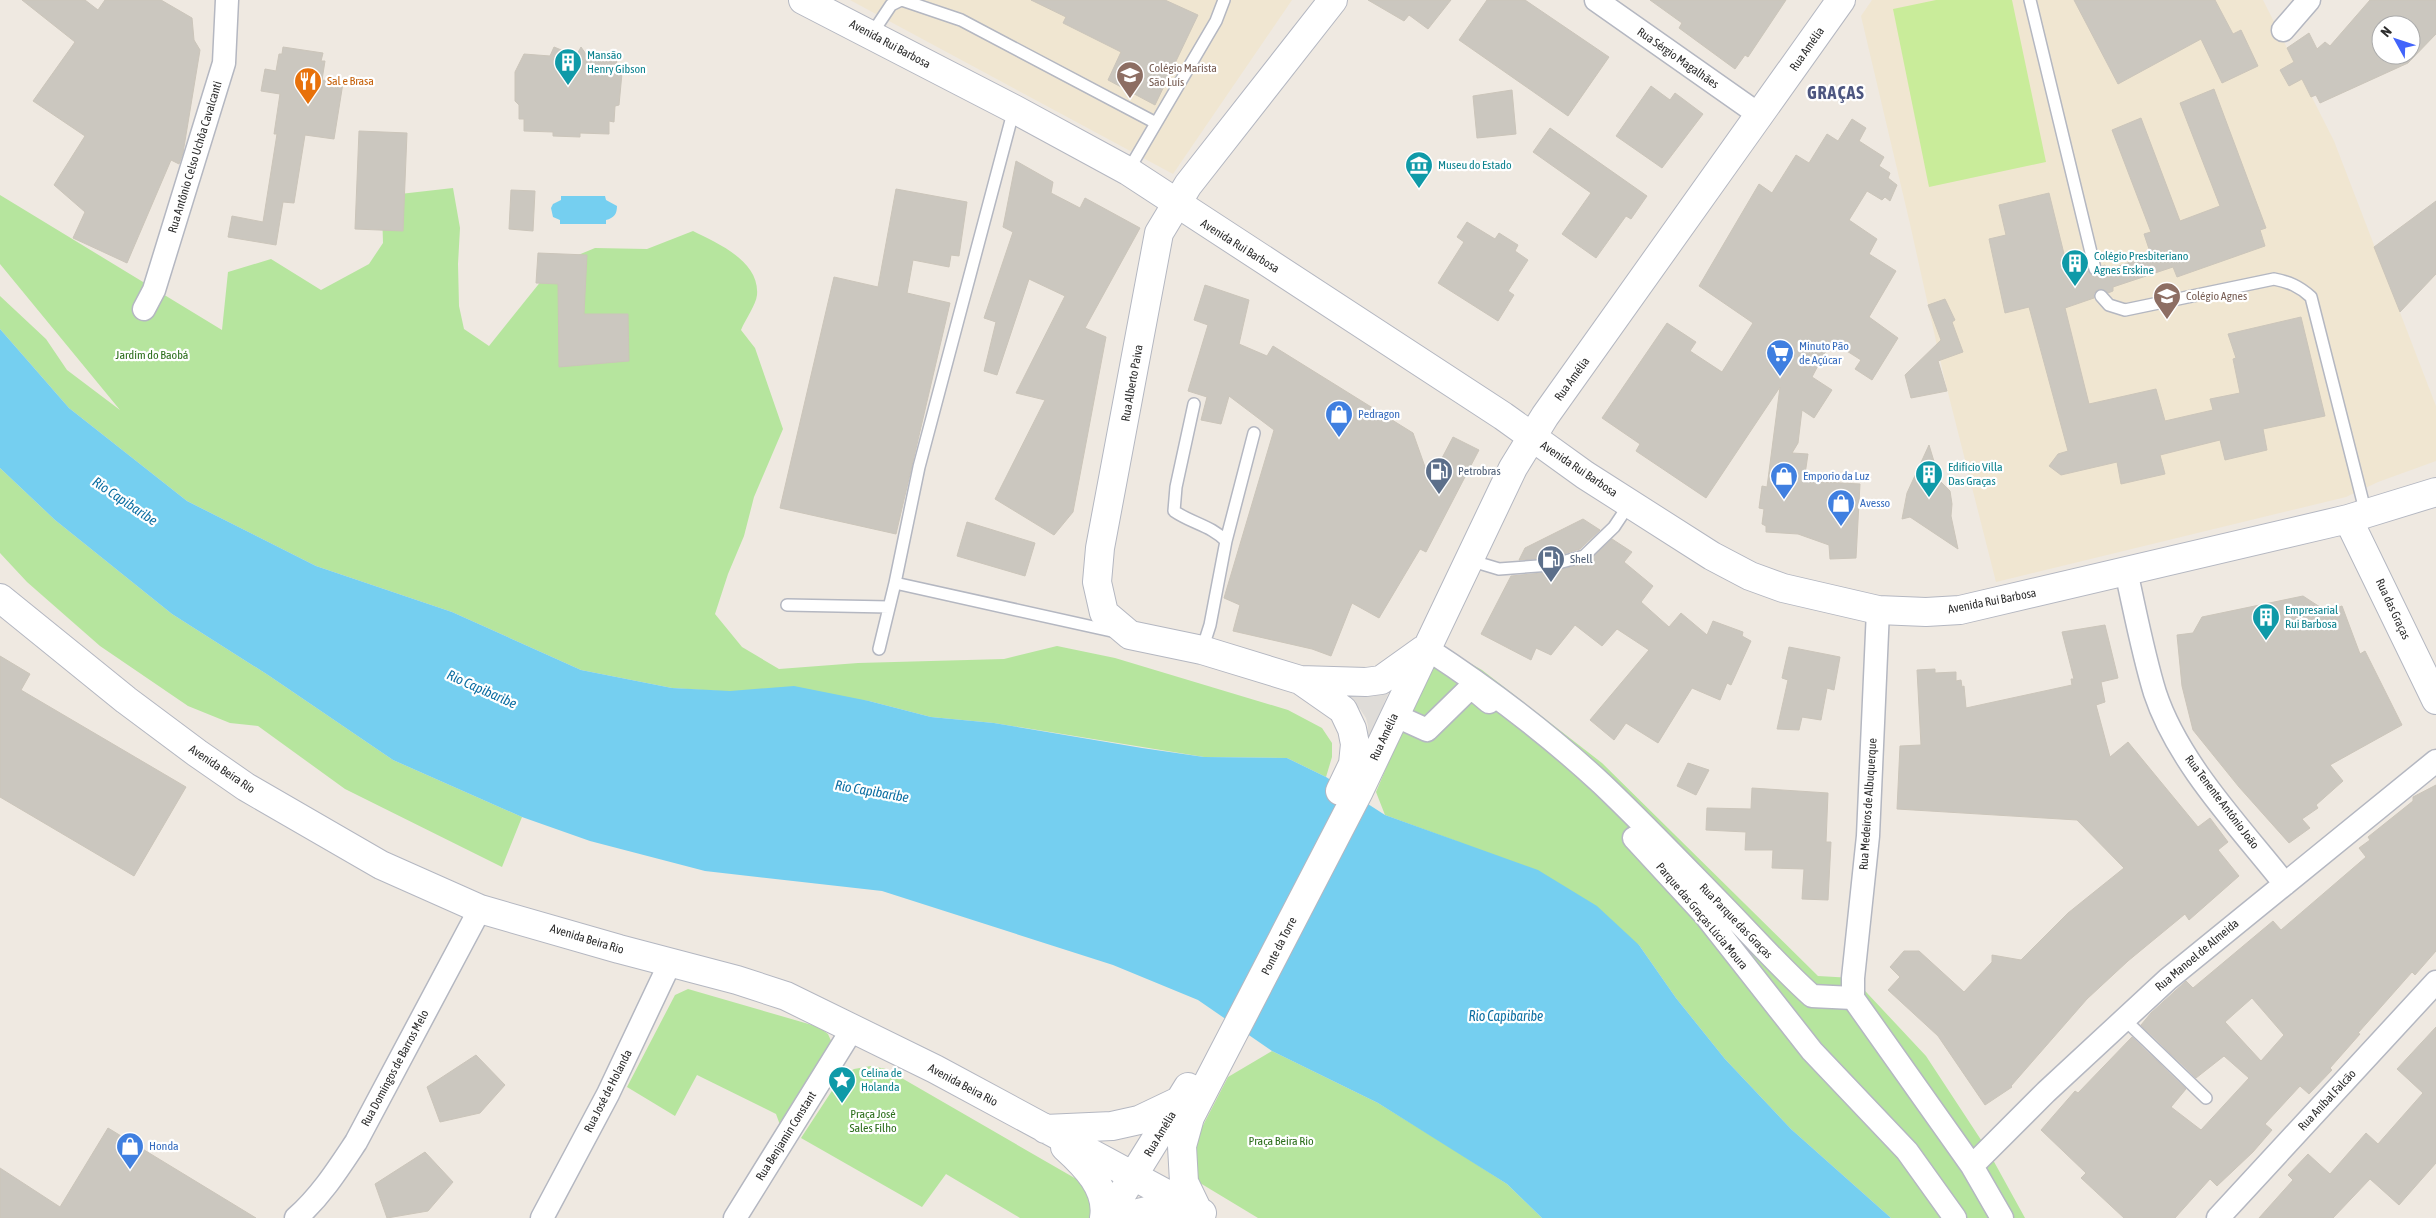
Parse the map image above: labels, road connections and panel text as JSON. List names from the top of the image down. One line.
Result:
{"streets":{"main road":["Avenida Rui Barbosa","Rua Amélia","Rua Alberto Paiva","Rua das Graças","Avenida Beira Rio","Ponte da Torre"],"street":["Rua Sérgio Magalhães","Rua Antônio Celso Uchôa Cavalcanti","Rua Tenente Antônio João","Rua Medeiros de Albuquerque","Parque das Graças Lúcia Moura","Rua Parque das Graças","Rua Manoel de Almeida","Rua Domingos de Barros Melo","Rua José de Holanda","Rua Aníbal Falcão","Rua Benjamin Constant"]},"crossings":[["Avenida Rui Barbosa","Rua Amélia"],["Avenida Rui Barbosa","Rua Alberto Paiva"],["Avenida Rui Barbosa","Rua das Graças"],["Avenida Rui Barbosa","Rua Tenente Antônio João"],["Avenida Rui Barbosa","Rua Medeiros de Albuquerque"],["Rua Amélia","Rua Sérgio Magalhães"],["Rua Amélia","Rua Alberto Paiva"],["Rua Amélia","Avenida Beira Rio"],["Rua Amélia","Parque das Graças Lúcia Moura"],["Rua Amélia","Rua Parque das Graças"],["Rua Amélia","Ponte da Torre"],["Rua Alberto Paiva","Rua Parque das Graças"],["Rua Alberto Paiva","Ponte da Torre"],["Avenida Beira Rio","Rua Domingos de Barros Melo"],["Avenida Beira Rio","Rua José de Holanda"],["Avenida Beira Rio","Rua Benjamin Constant"],["Rua Tenente Antônio João","Rua Manoel de Almeida"],["Rua Medeiros de Albuquerque","Rua Parque das Graças"]],"districts":["GRAÇAS"],"water":["Rio Capibaribe"],"parks":["Jardim do Baobá","Praça José Sales Filho","Praça Beira Rio"],"places":{"building":["Mansão Henry Gibson","Colégio Presbiteriano Agnes Erskine","Edifício Villa Das Graças","Empresarial Rui Barbosa"],"school or university":["Colégio Marista São Luís","Colégio Agnes"],"restaurant":["Sal e Brasa"],"museum":["Museu do Estado"],"supermarket":["Minuto Pão de Açúcar"],"shop":["Pedragon","Emporio da Luz","Avesso","Honda"],"fuel station":["Petrobras","Shell"],"place":["Celina de Holanda"]},"north":"top left"}
